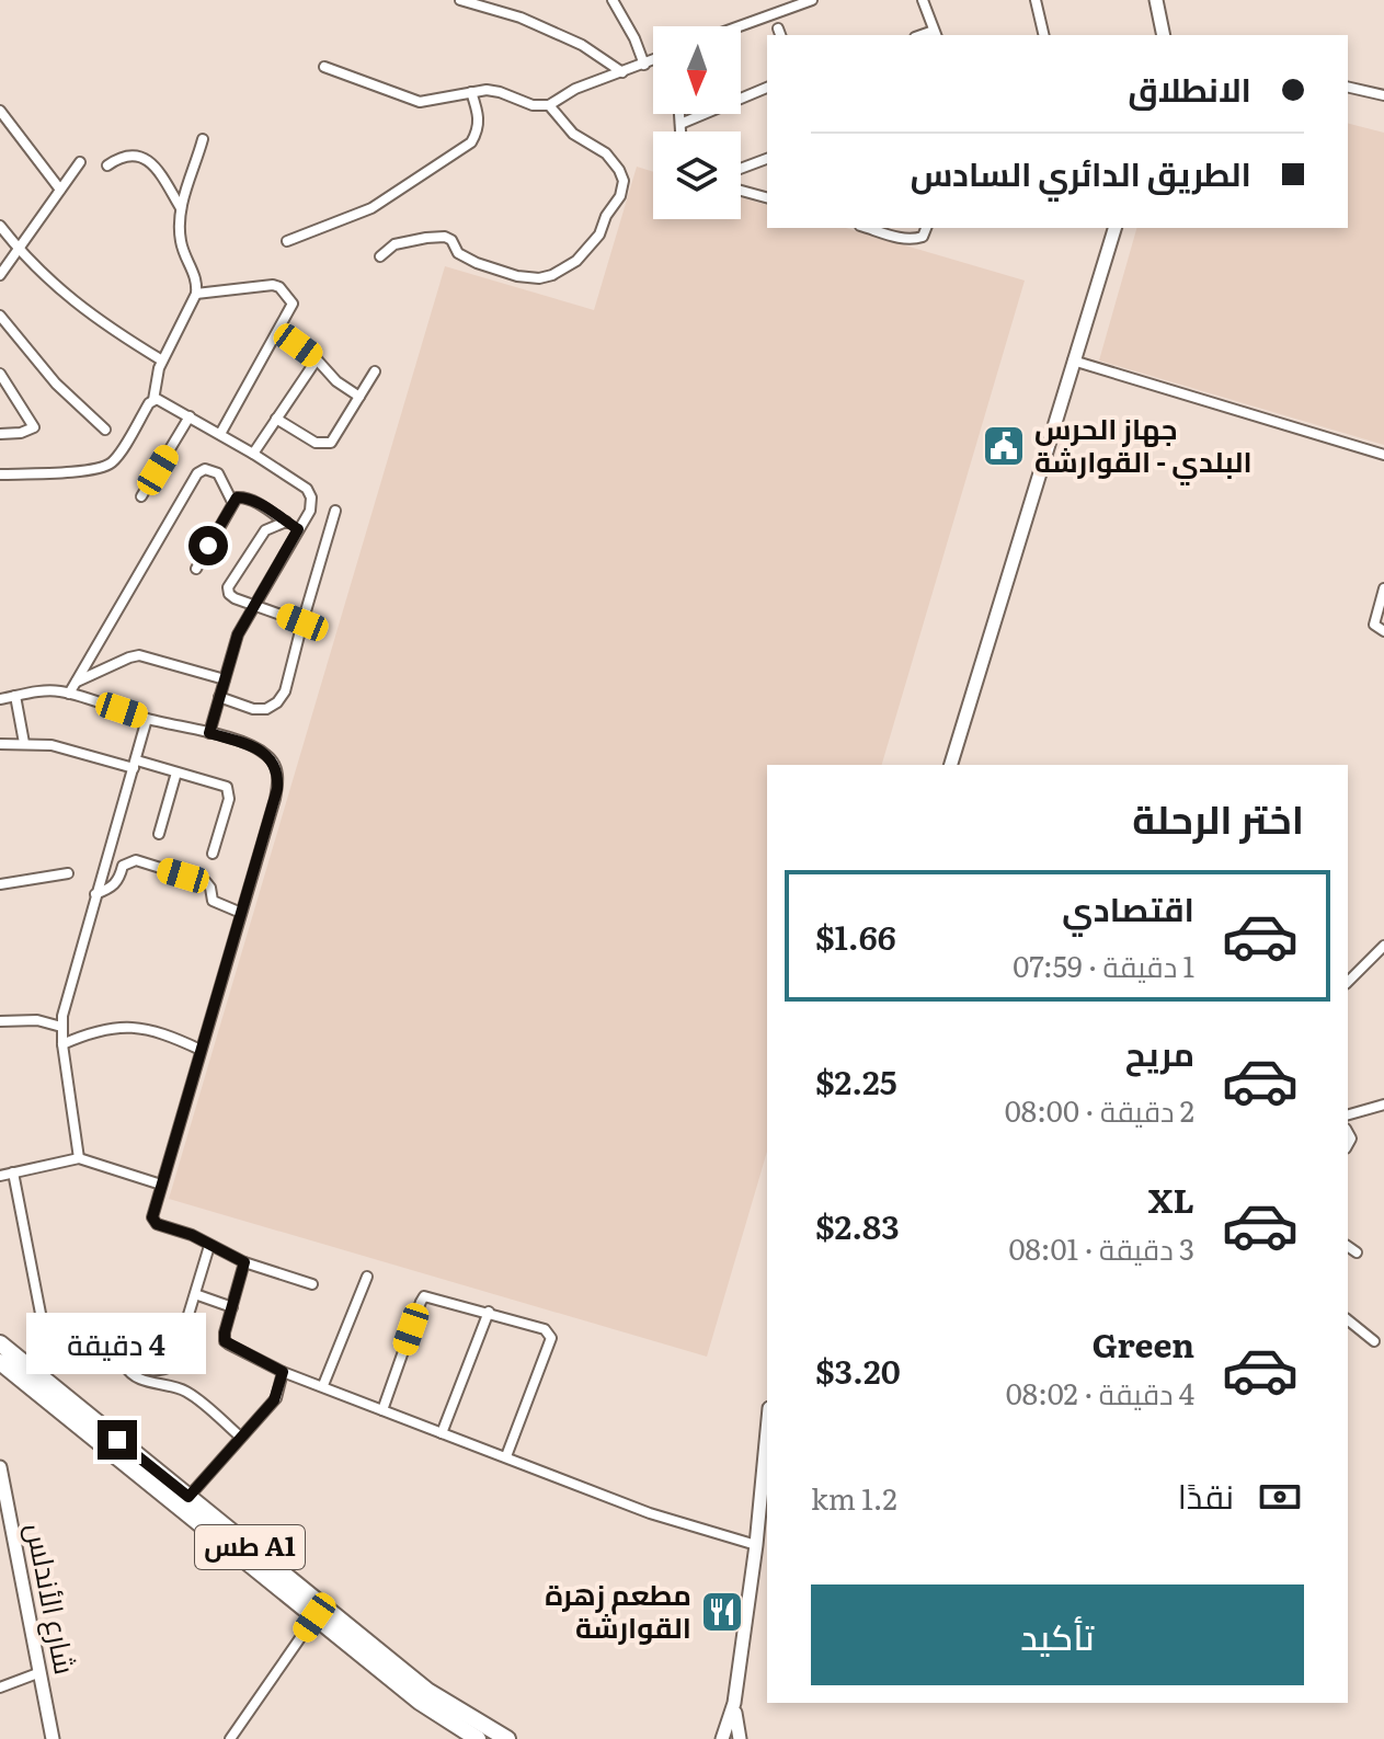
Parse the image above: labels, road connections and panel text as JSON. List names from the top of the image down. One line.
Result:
{"streets":{"highway":["طس A1"],"main road":["شارع الأندلس"]},"places":{"public building":["جهاز الحرس البلدي - القوارشة"],"restaurant":["مطعم زهرة القوارشة"]},"north":"bottom","page":{"banner":["الانطلاق","الطريق الدائري السادس"],"heading":"اختر الرحلة","list":[{"name":"اقتصادي","note":"1 دقيقة · 07:59","value":"$1.66"},{"name":"مريح","note":"2 دقيقة · 08:00","value":"$2.25"},{"name":"XL","note":"3 دقيقة · 08:01","value":"$2.83"},{"name":"Green","note":"4 دقيقة · 08:02","value":"$3.20"}],"bubble":"4 دقيقة","pay":["نقدًا","1.2 km"],"buttons":"تأكيد"}}
